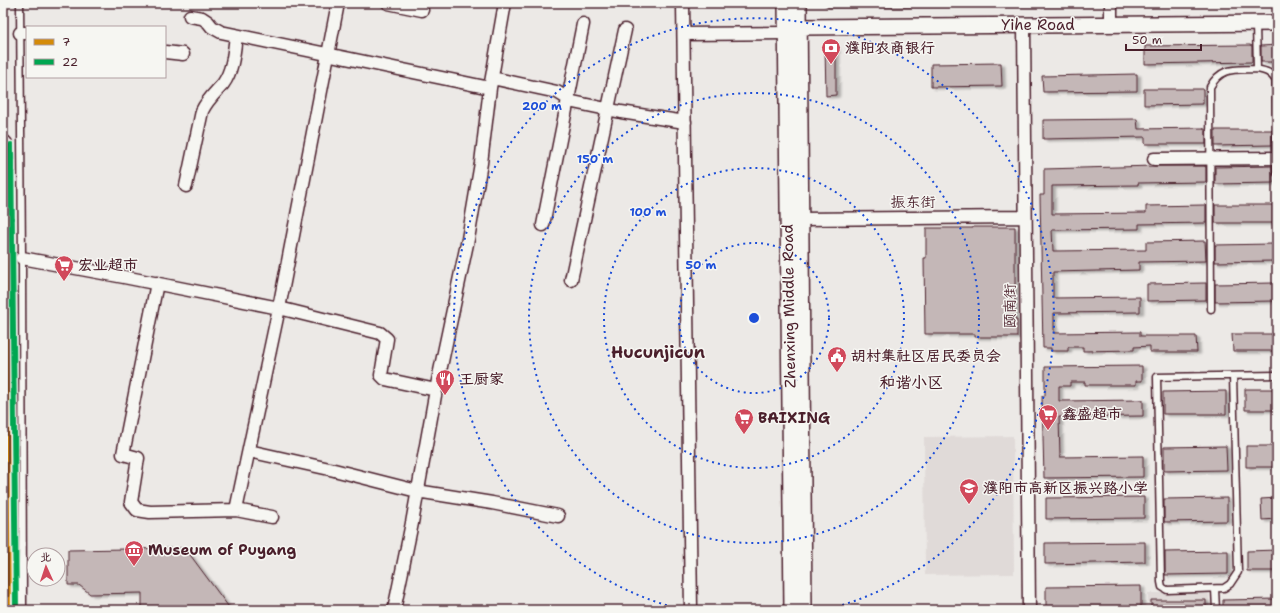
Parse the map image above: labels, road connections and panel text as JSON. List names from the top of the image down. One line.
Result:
{"streets":{"street":["Yihe Road","振东街","Zhenxing Middle Road","颐南街"]},"crossings":[["Yihe Road","Zhenxing Middle Road"],["Yihe Road","颐南街"],["振东街","Zhenxing Middle Road"],["振东街","颐南街"]],"districts":["Hucunjicun","和谐小区"],"places":{"bank":["濮阳农商银行"],"supermarket":["宏业超市","鑫盛超市","BAIXING"],"public building":["胡村集社区居民委员会"],"restaurant":["王厨家"],"school or university":["濮阳市高新区振兴路小学"],"museum":["Museum of Puyang"]},"lines":["transit line 7","transit line 22"],"legend":["7","22"],"scale_bar":"50 m","north":"top","rings":["200 m","150 m","100 m","50 m"]}
